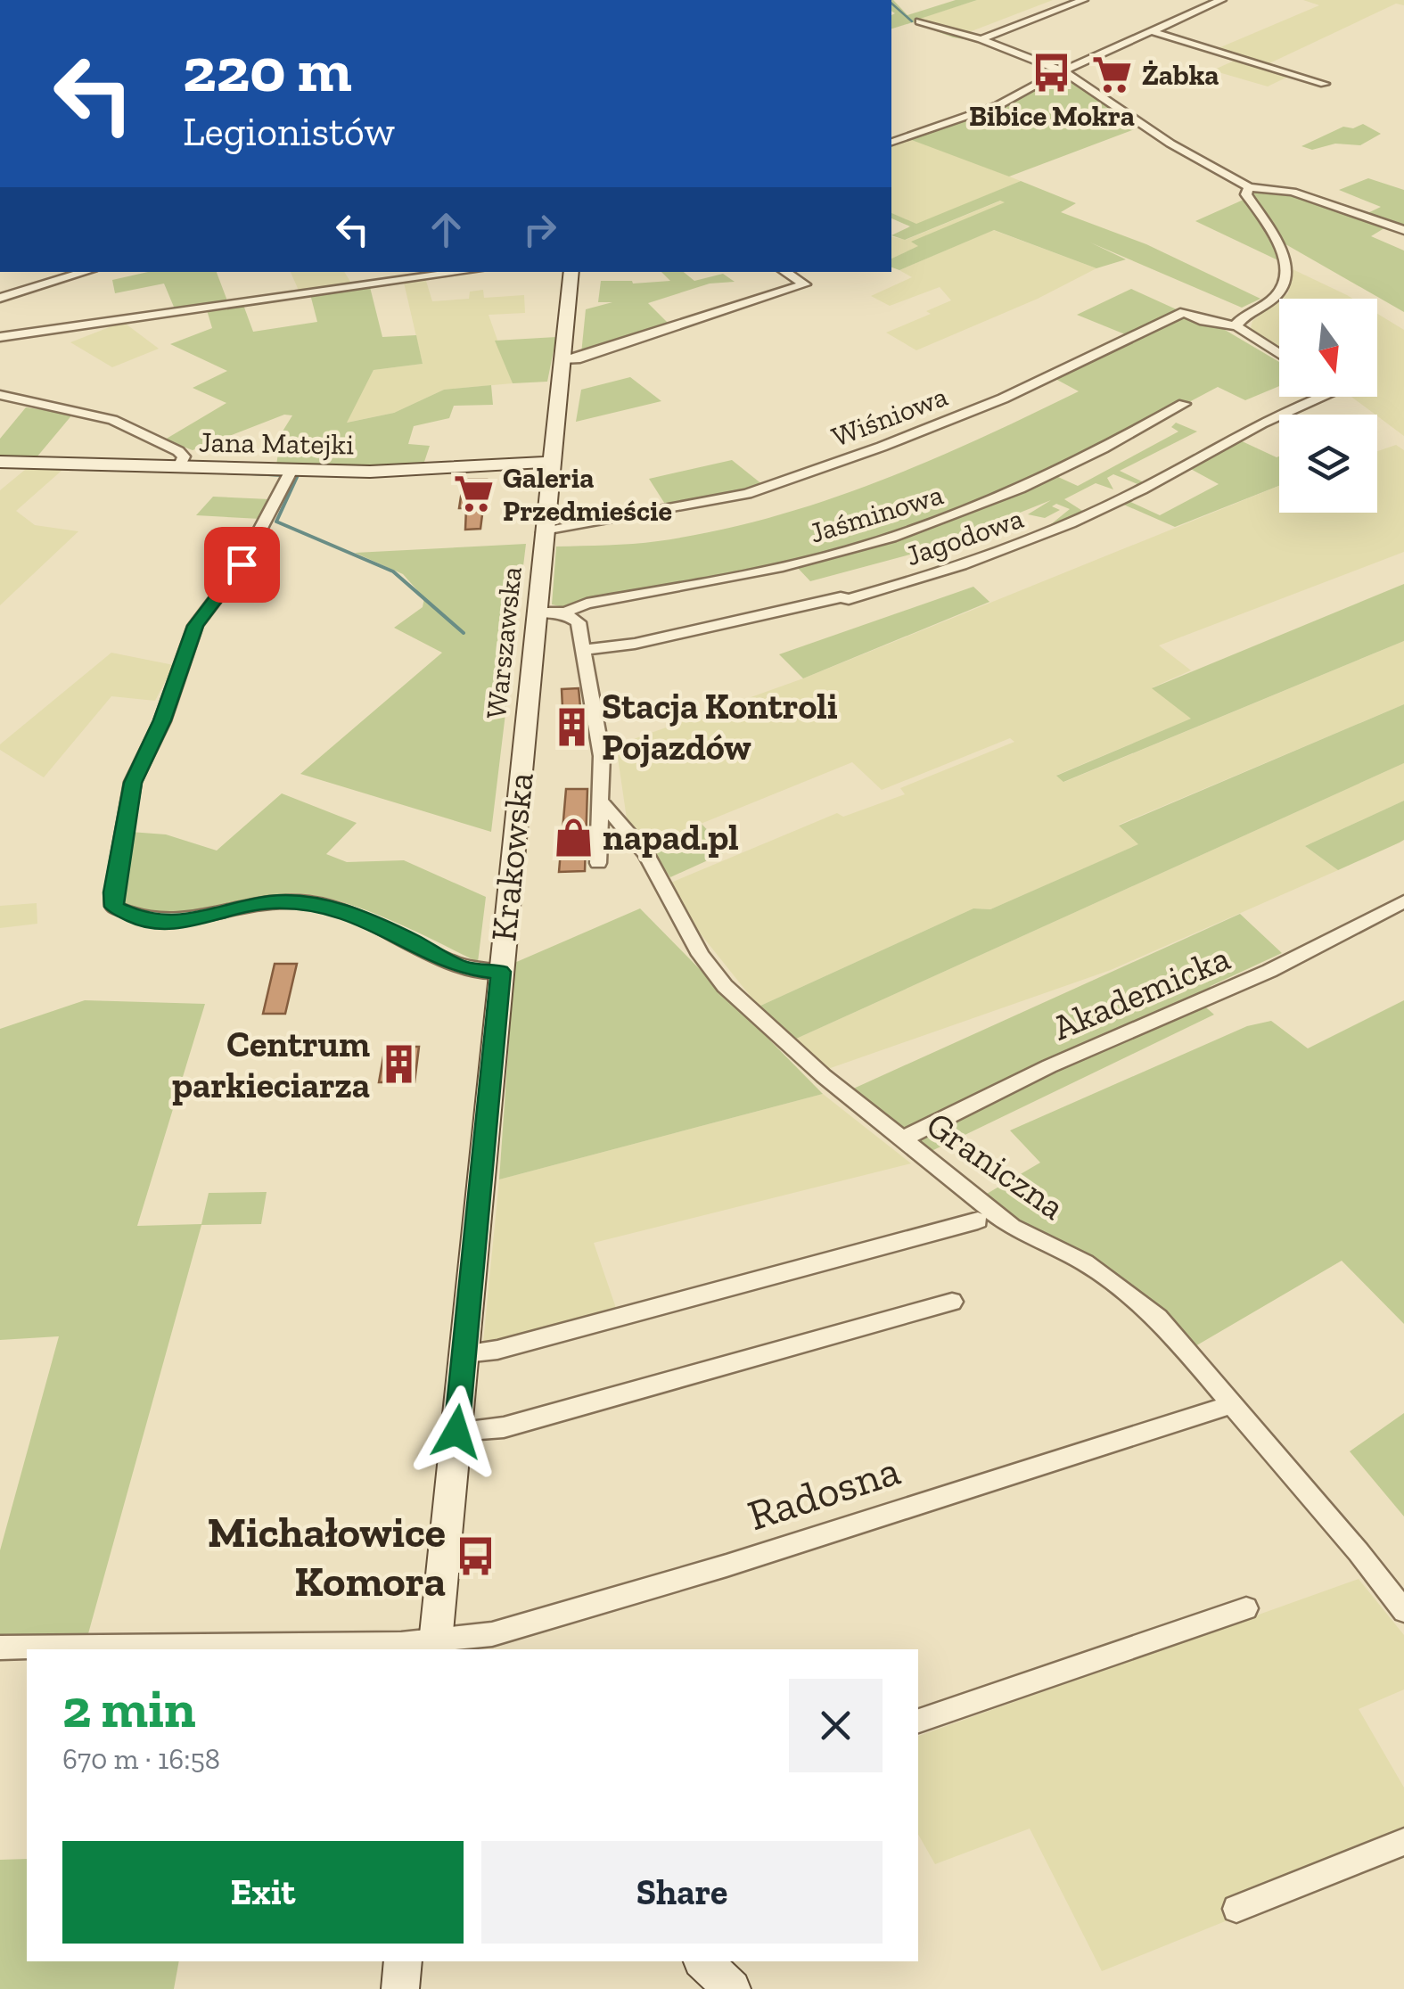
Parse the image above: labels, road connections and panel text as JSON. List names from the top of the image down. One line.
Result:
{"streets":{"main road":["Jana Matejki","Warszawska","Krakowska"],"street":["Wiśniowa","Jaśminowa","Jagodowa","Akademicka","Graniczna","Radosna"]},"crossings":[["Wiśniowa","Warszawska"],["Jana Matejki","Warszawska"],["Warszawska","Krakowska"],["Krakowska","Radosna"],["Akademicka","Graniczna"],["Graniczna","Radosna"]],"places":{"bus stop":["Bibice Mokra","Michałowice Komora"],"supermarket":["Żabka","Galeria Przedmieście"],"building":["Stacja Kontroli Pojazdów","Centrum parkieciarza"],"shop":["napad.pl"]},"north":"bottom","page":{"turn":["220 m","Legionistów"],"heading":["2 min","670 m · 16:58"],"buttons":["Exit","Share"]}}
